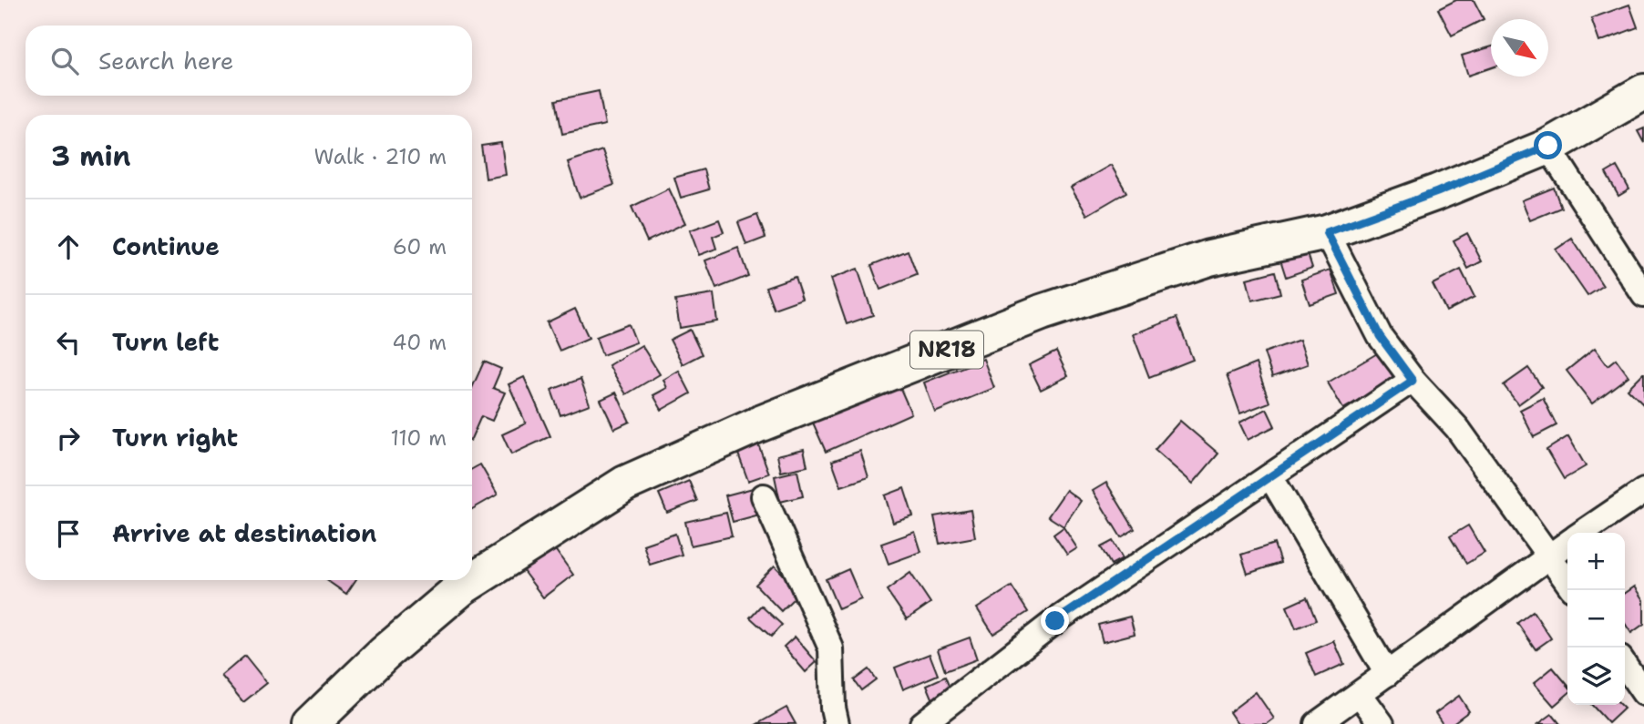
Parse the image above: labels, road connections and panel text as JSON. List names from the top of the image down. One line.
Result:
{"streets":{"main road":["NR18"]},"north":"bottom right","page":{"search":"Search here","heading":["3 min","Walk · 210 m"],"list":[["Continue","60 m"],["Turn left","40 m"],["Turn right","110 m"],"Arrive at destination"],"map_buttons":["+","−"]}}
